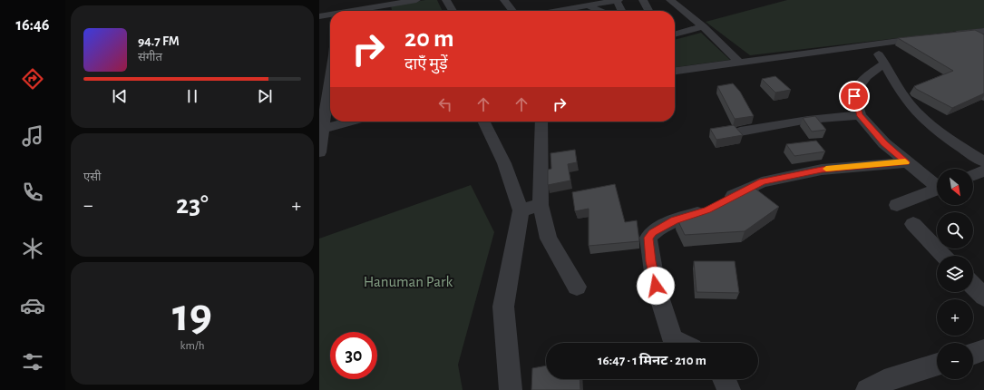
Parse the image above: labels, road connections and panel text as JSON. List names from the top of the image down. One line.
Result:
{"parks":["Hanuman Park"],"north":"bottom right","page":{"tabs":"16:46","turn":["20 m","दाएँ मुड़ें"],"song":["94.7 FM","संगीत"],"tile":["एसी",["19","km/h"]],"map_buttons":["+","−"],"heat":["−","23°","+"],"limit":"30","trip":"16:47 · 1 मिनट · 210 m"}}
